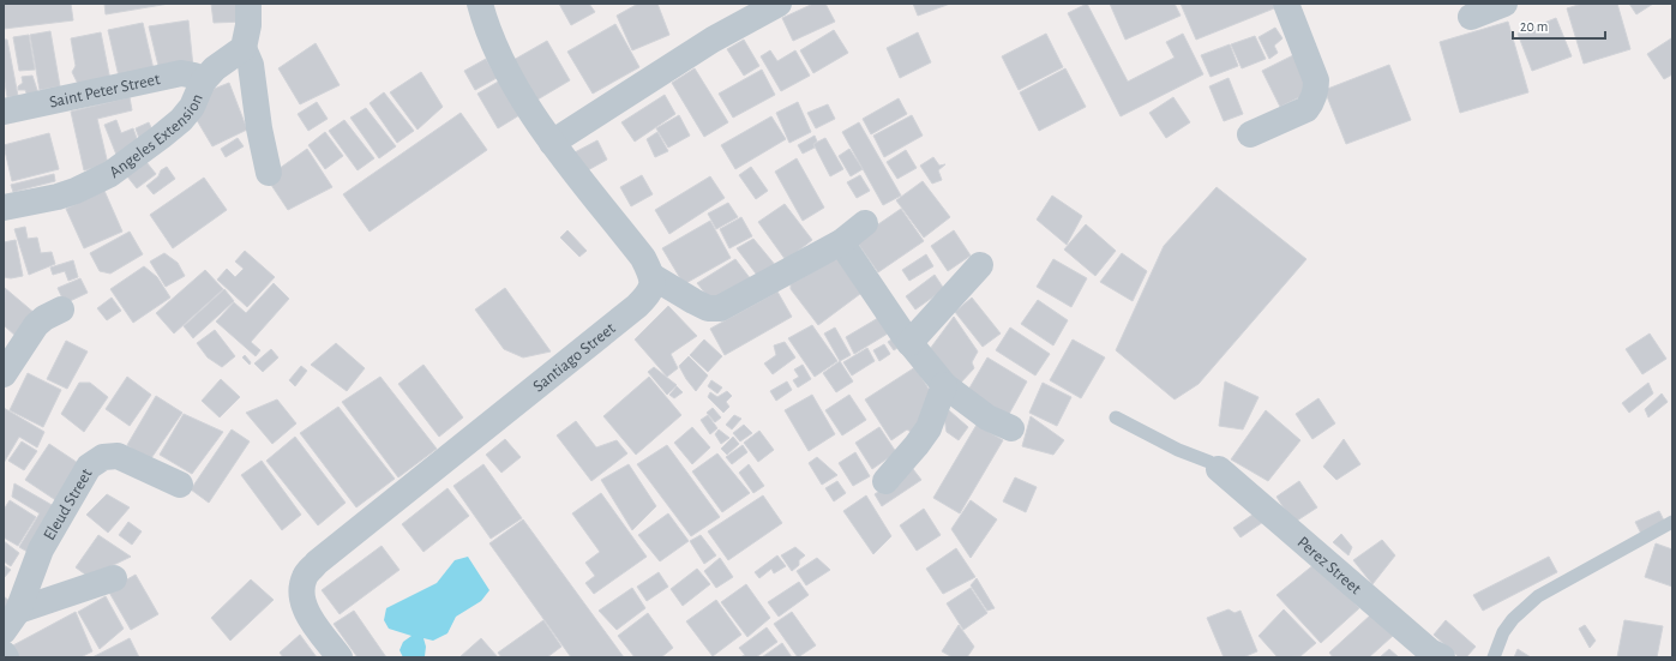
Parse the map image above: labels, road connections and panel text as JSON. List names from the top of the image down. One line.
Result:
{"streets":{"street":["Saint Peter Street","Angeles Extension","Santiago Street","Eleud Street","Perez Street"]},"crossings":[["Saint Peter Street","Angeles Extension"]],"scale_bar":"20 m"}
